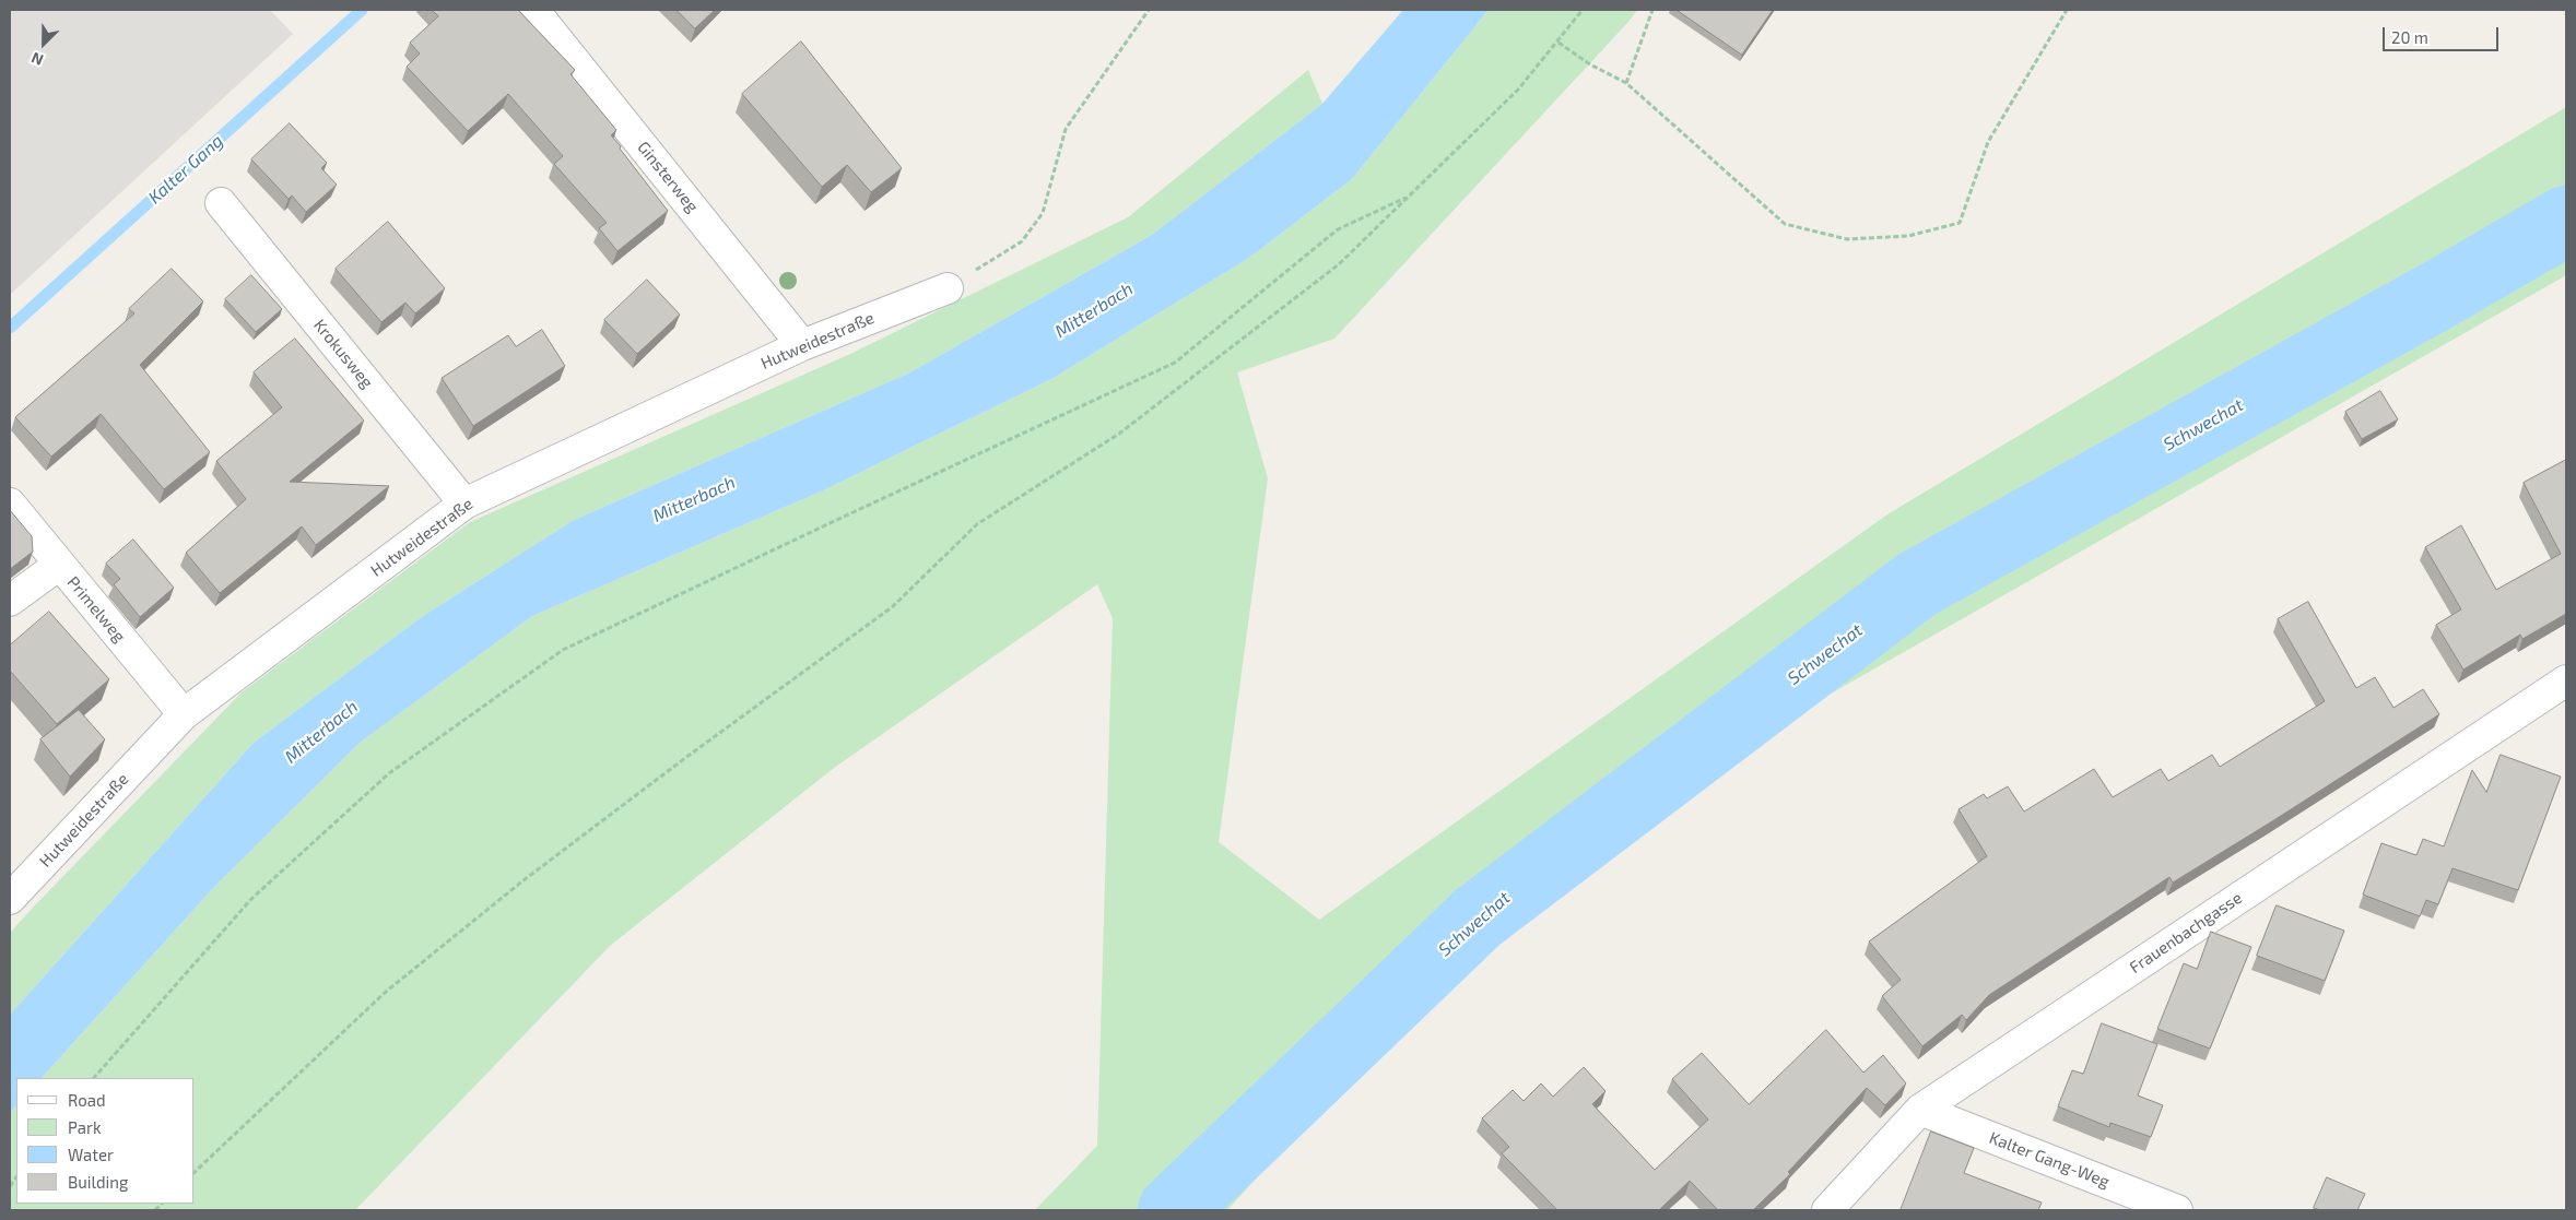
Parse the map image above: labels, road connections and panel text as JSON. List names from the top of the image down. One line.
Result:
{"streets":{"street":["Ginsterweg","Hutweidestraße","Krokusweg","Primelweg","Frauenbachgasse","Kalter Gang-Weg"]},"crossings":[["Ginsterweg","Hutweidestraße"],["Hutweidestraße","Krokusweg"],["Hutweidestraße","Primelweg"],["Frauenbachgasse","Kalter Gang-Weg"]],"water":["Kalter Gang","Mitterbach","Schwechat"],"legend":["Road","Park","Water","Building"],"scale_bar":"20 m","north":"bottom left"}
